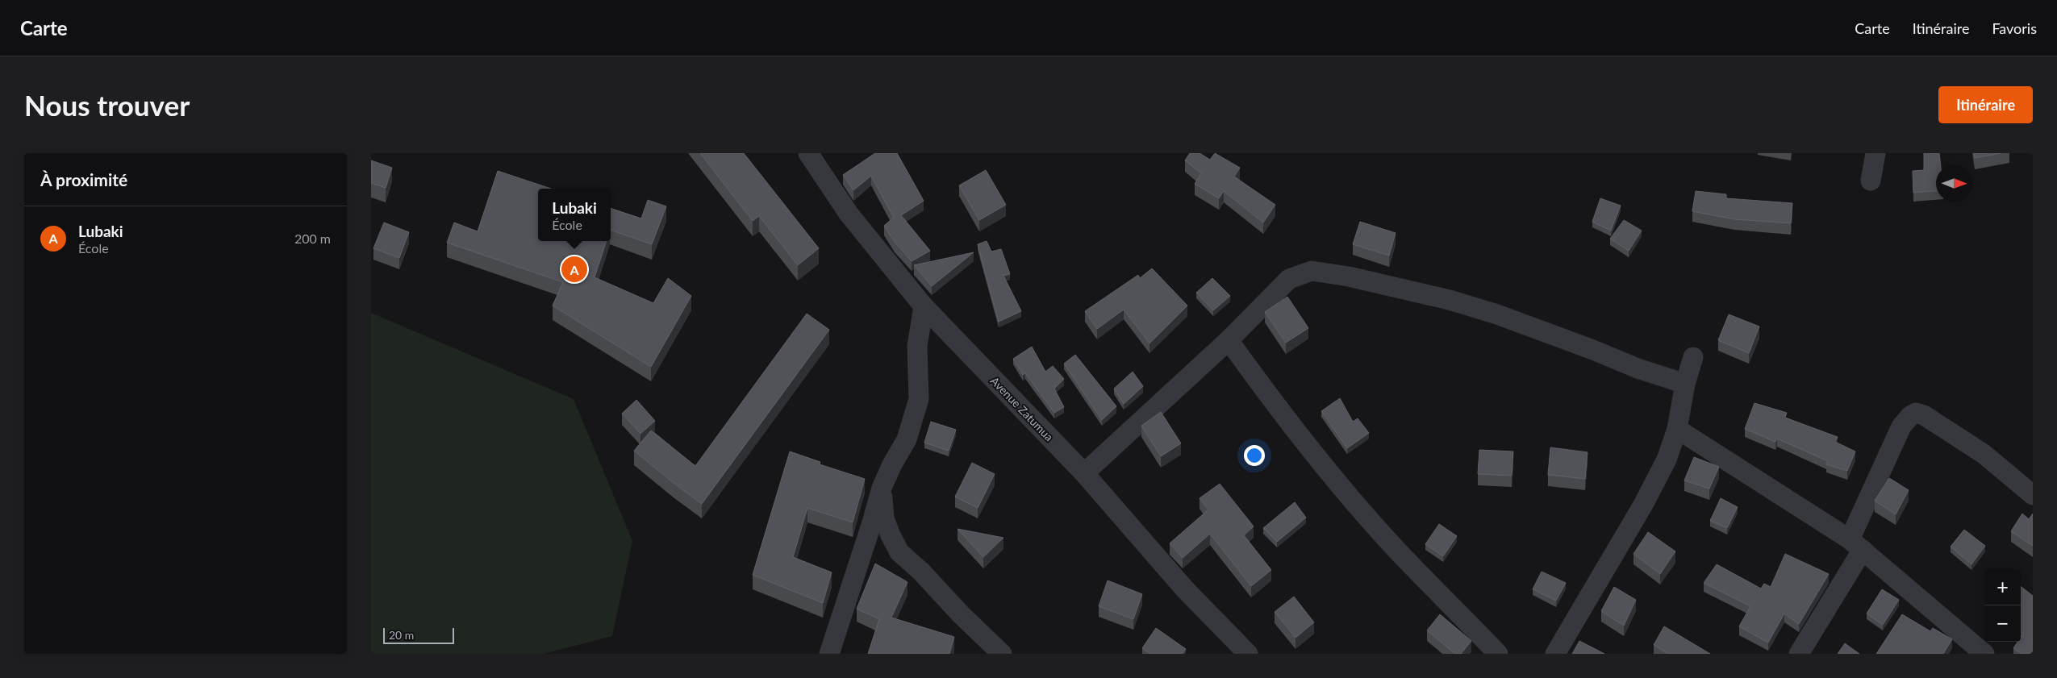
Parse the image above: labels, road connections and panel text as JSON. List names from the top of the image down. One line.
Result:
{"streets":{"street":["Avenue Zatumua"]},"scale_bar":"20 m","north":"right","page":{"header":"Carte","nav":["Carte","Itinéraire","Favoris"],"buttons":"Itinéraire","title":"Nous trouver","heading":"À proximité","popup":["Lubaki","École"],"list":[{"mark":"A","name":"Lubaki","note":"École","value":"200 m"}],"pins":"A","map_buttons":["+","−"],"scale":"20 m"}}
